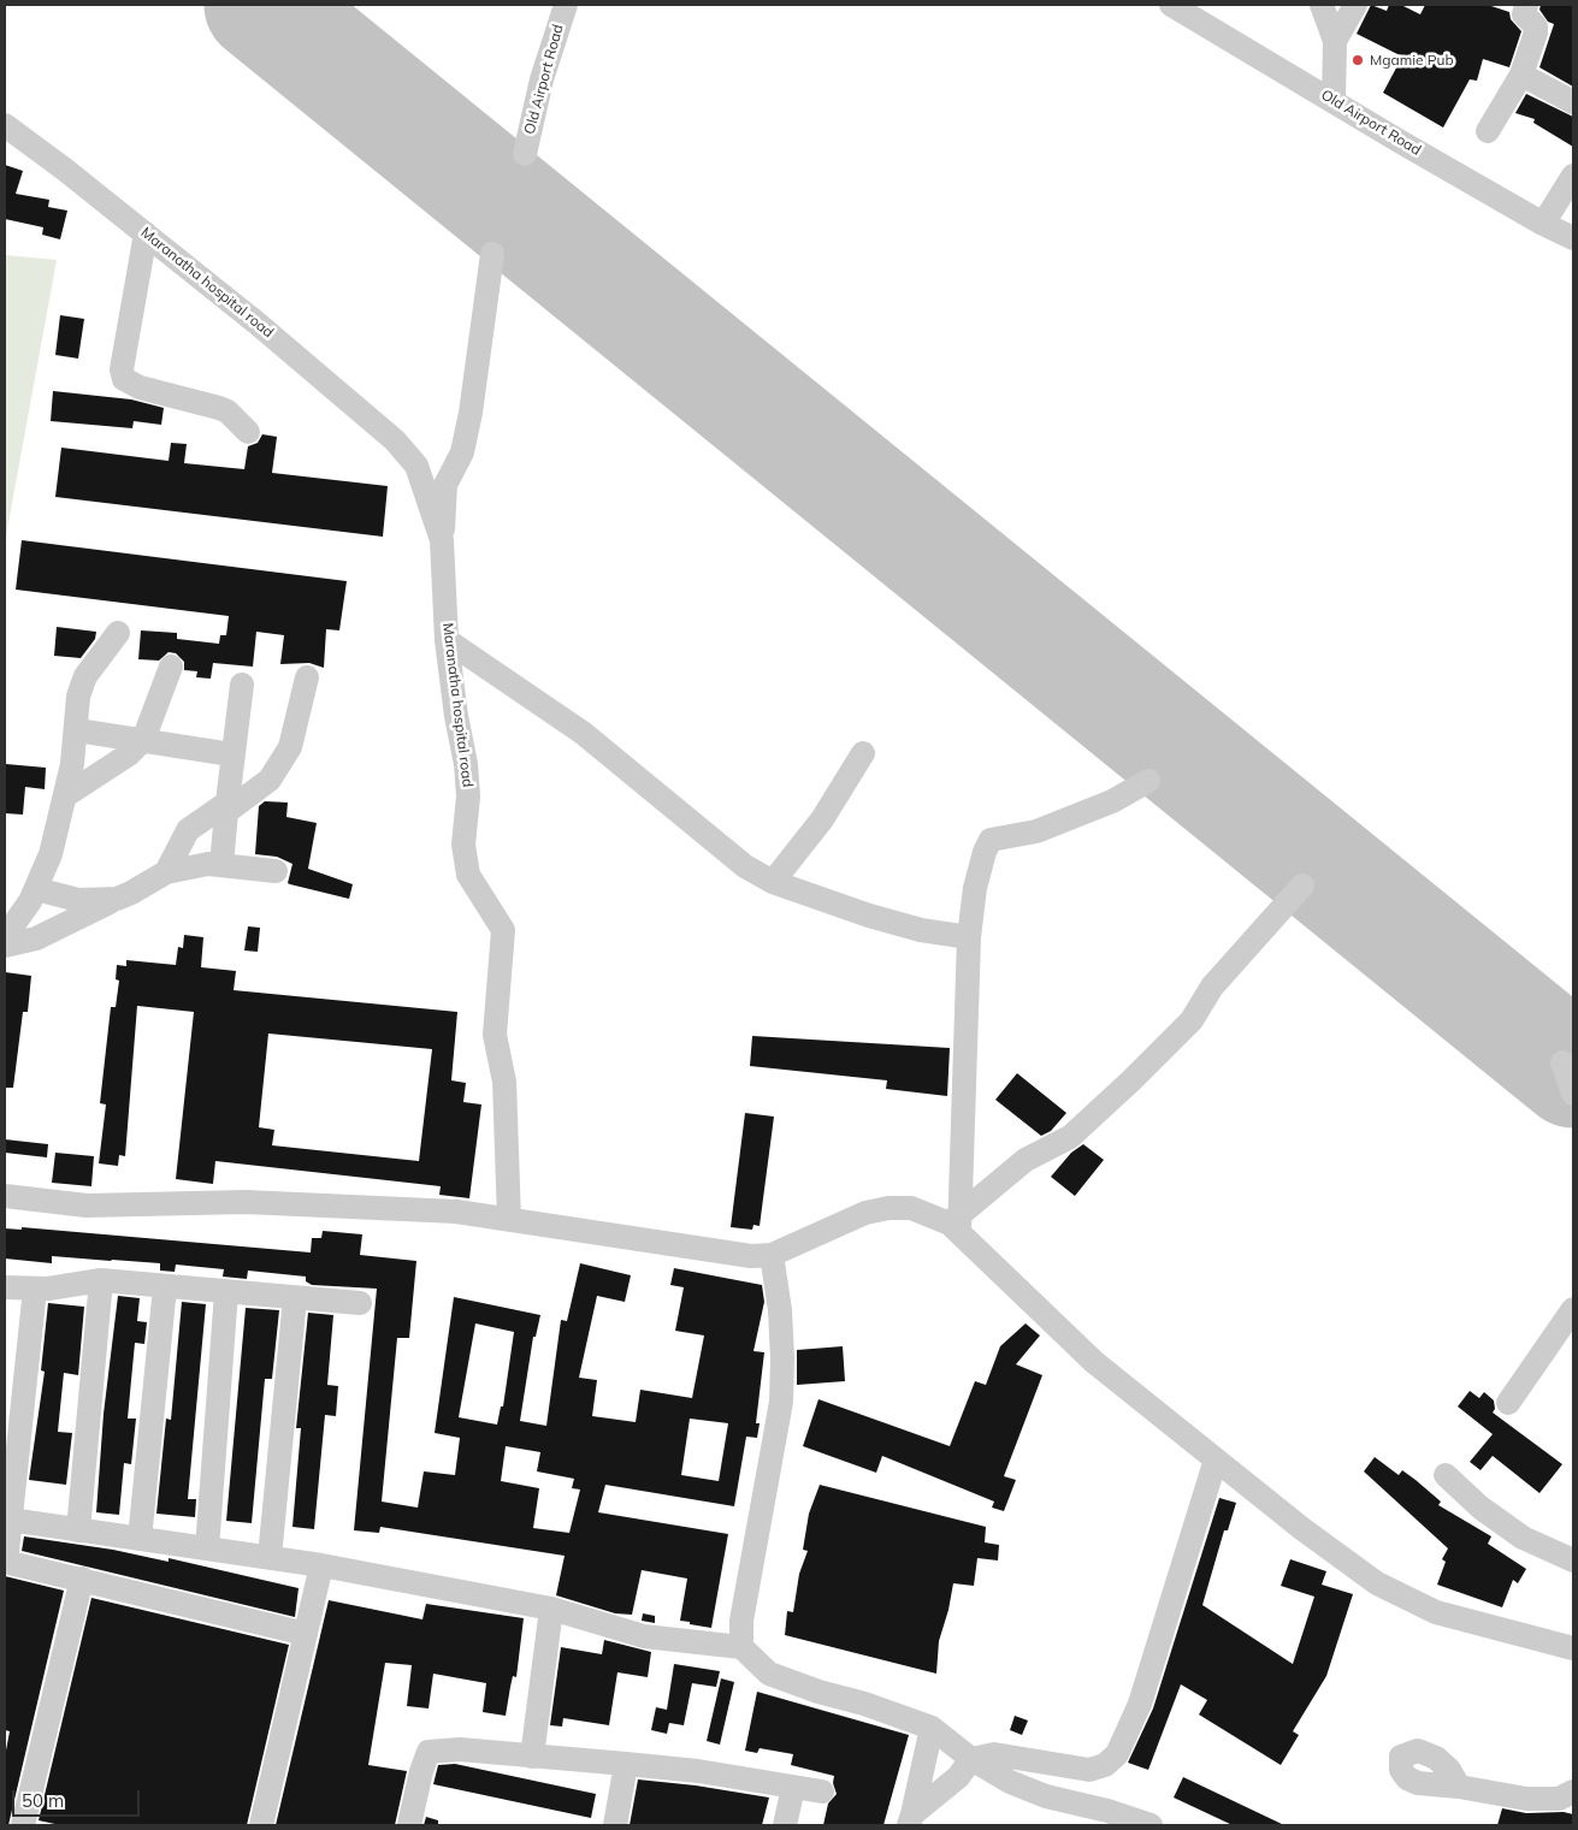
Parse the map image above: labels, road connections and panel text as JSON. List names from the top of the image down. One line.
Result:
{"streets":{"street":["Old Airport Road","Maranatha hospital road"]},"places":["Mgamie Pub"],"scale_bar":"50 m"}
